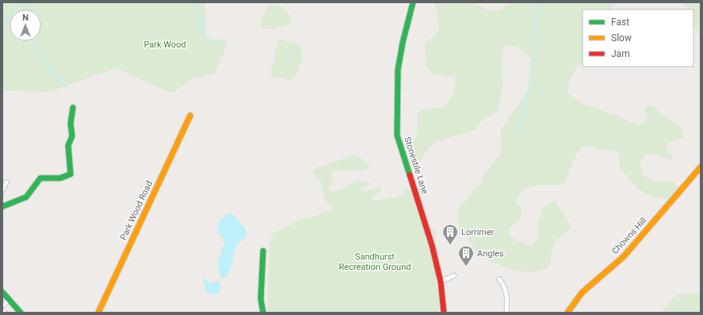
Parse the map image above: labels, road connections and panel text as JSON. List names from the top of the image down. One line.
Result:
{"streets":{"street":["Stonestile Lane","Park Wood Road","Chowns Hill"]},"parks":["Park Wood","Sandhurst Recreation Ground"],"places":{"building":["Lorrimer","Angles"]},"legend":["Fast","Slow","Jam"],"north":"top"}
